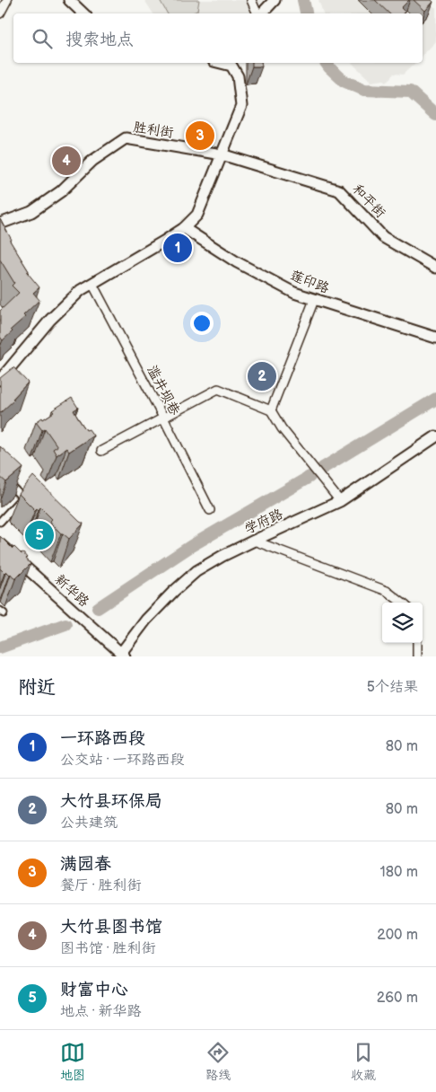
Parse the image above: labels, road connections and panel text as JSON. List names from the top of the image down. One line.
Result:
{"streets":{"street":["胜利街","和平街","莲印路","滥井坝巷","学府路","新华路"]},"crossings":[["胜利街","和平街"],["学府路","新华路"]],"page":{"search":"搜索地点","pins":["3","4","1","2","5"],"heading":["附近","5个结果"],"list":[{"mark":"1","name":"一环路西段","note":"公交站 · 一环路西段","value":"80 m"},{"mark":"2","name":"大竹县环保局","note":"公共建筑","value":"80 m"},{"mark":"3","name":"满园春","note":"餐厅 · 胜利街","value":"180 m"},{"mark":"4","name":"大竹县图书馆","note":"图书馆 · 胜利街","value":"200 m"},{"mark":"5","name":"财富中心","note":"地点 · 新华路","value":"260 m"}],"nav":["地图","路线","收藏"]}}
